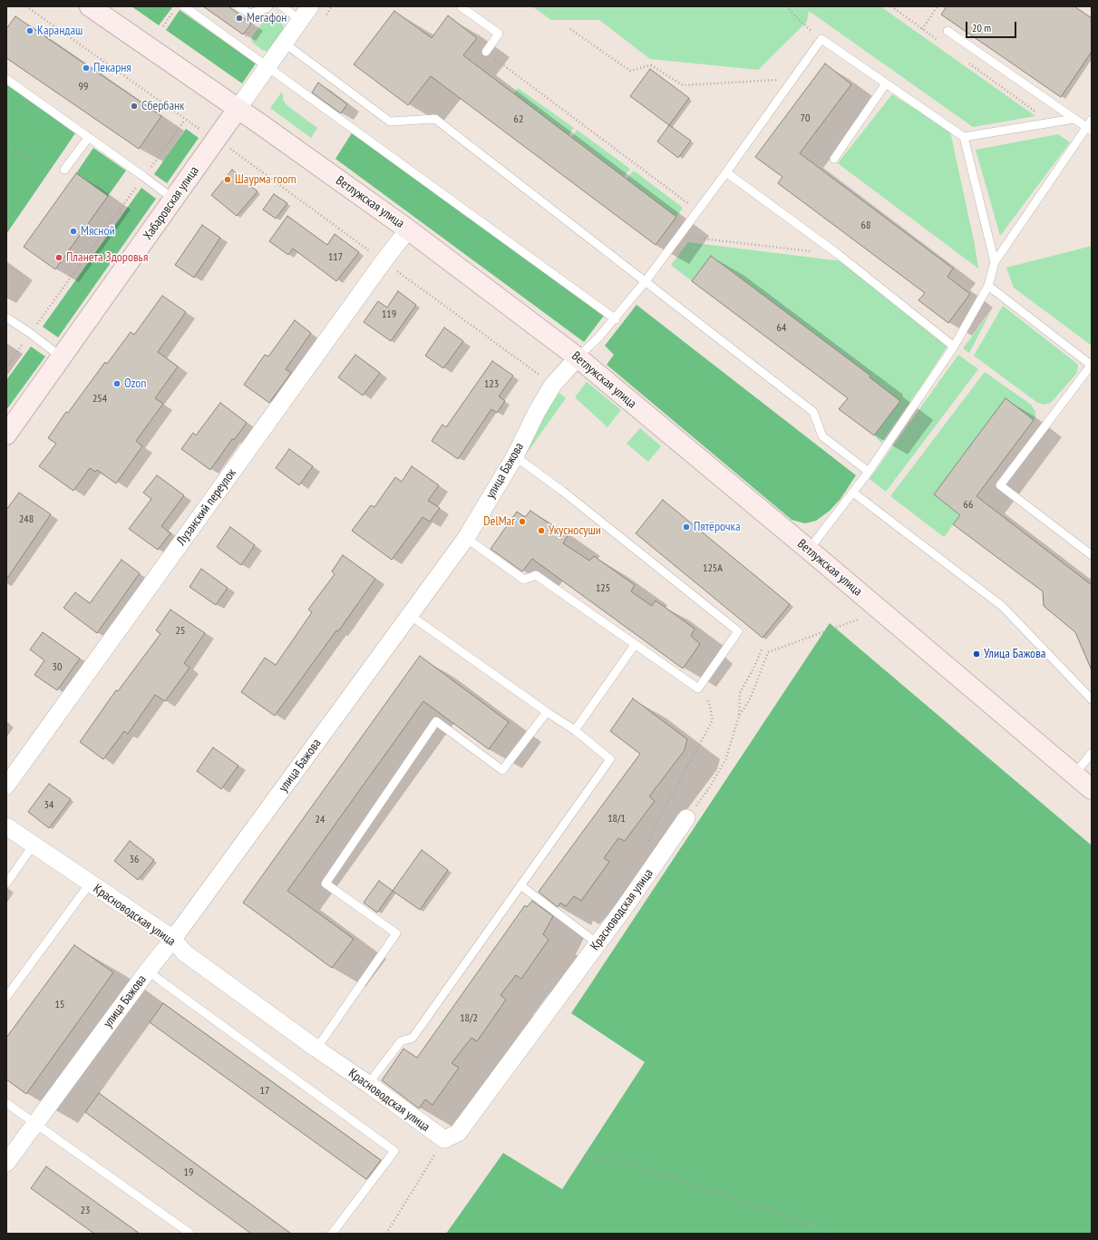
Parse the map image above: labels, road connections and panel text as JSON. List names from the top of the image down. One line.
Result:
{"streets":{"main road":["Ветлужская улица","Хабаровская улица"],"street":["улица Бажова","Лузанский переулок","Красноводская улица"]},"crossings":[["Ветлужская улица","Хабаровская улица"],["Ветлужская улица","улица Бажова"],["Ветлужская улица","Лузанский переулок"],["улица Бажова","Красноводская улица"]],"places":["Мегафон","Карандаш","Пекарня","Сбербанк","Шаурма room","Мясной","Планета Здоровья","Ozon","DelMar","Пятёрочка","Укусносуши","Улица Бажова"],"house_numbers":["99","70","62","68","117","119","64","123","254","66","248","125А","125","25","30","34","18/1","24","36","15","18/2","17","19","23"],"scale_bar":"20 m"}
